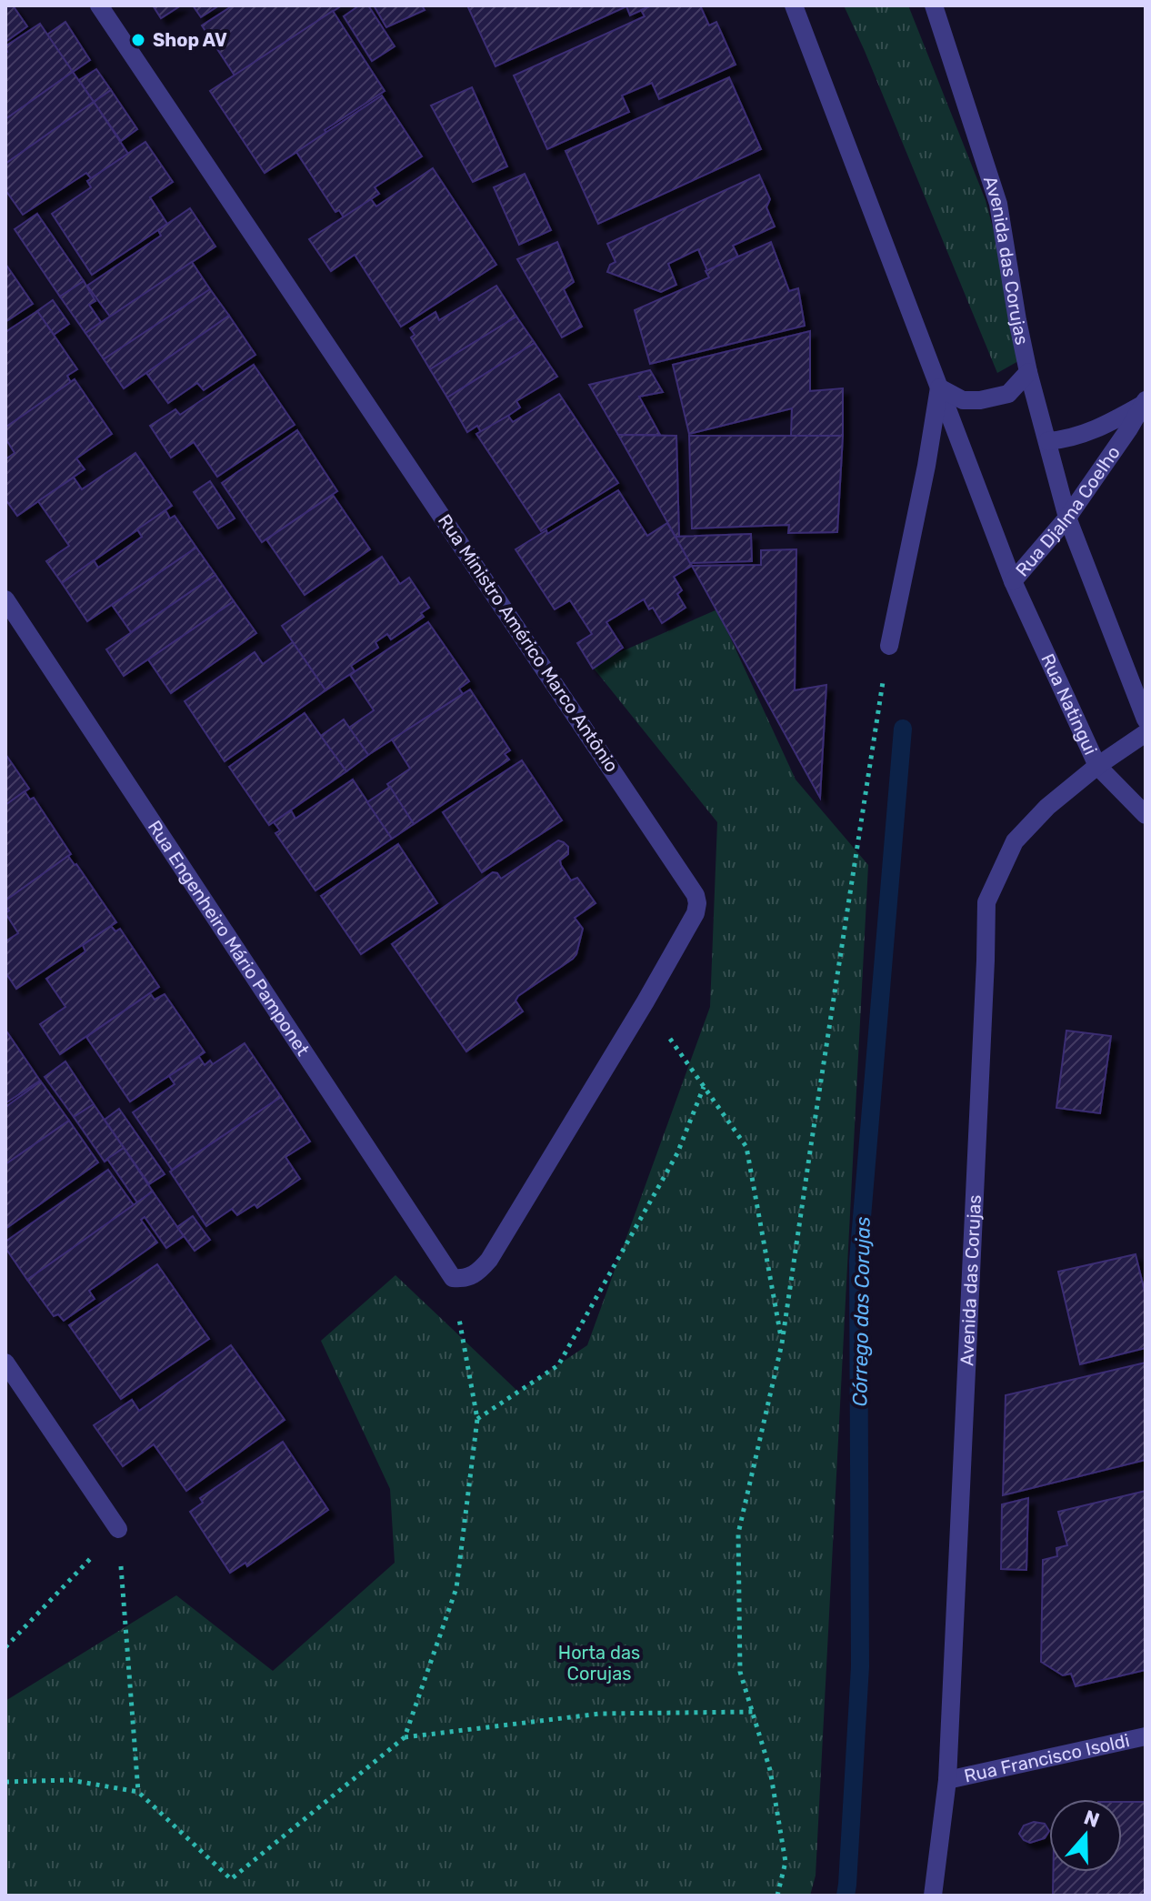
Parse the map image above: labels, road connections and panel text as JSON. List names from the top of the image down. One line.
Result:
{"streets":{"street":["Avenida das Corujas","Rua Djalma Coelho","Rua Ministro Américo Marco Antônio","Rua Natingui","Rua Engenheiro Mário Pamponet","Rua Francisco Isoldi"]},"crossings":[["Avenida das Corujas","Rua Djalma Coelho"],["Avenida das Corujas","Rua Natingui"],["Avenida das Corujas","Rua Francisco Isoldi"],["Rua Djalma Coelho","Rua Natingui"],["Rua Ministro Américo Marco Antônio","Rua Engenheiro Mário Pamponet"]],"water":["Córrego das Corujas"],"parks":["Horta das Corujas"],"places":["Shop AV"],"north":"top"}
